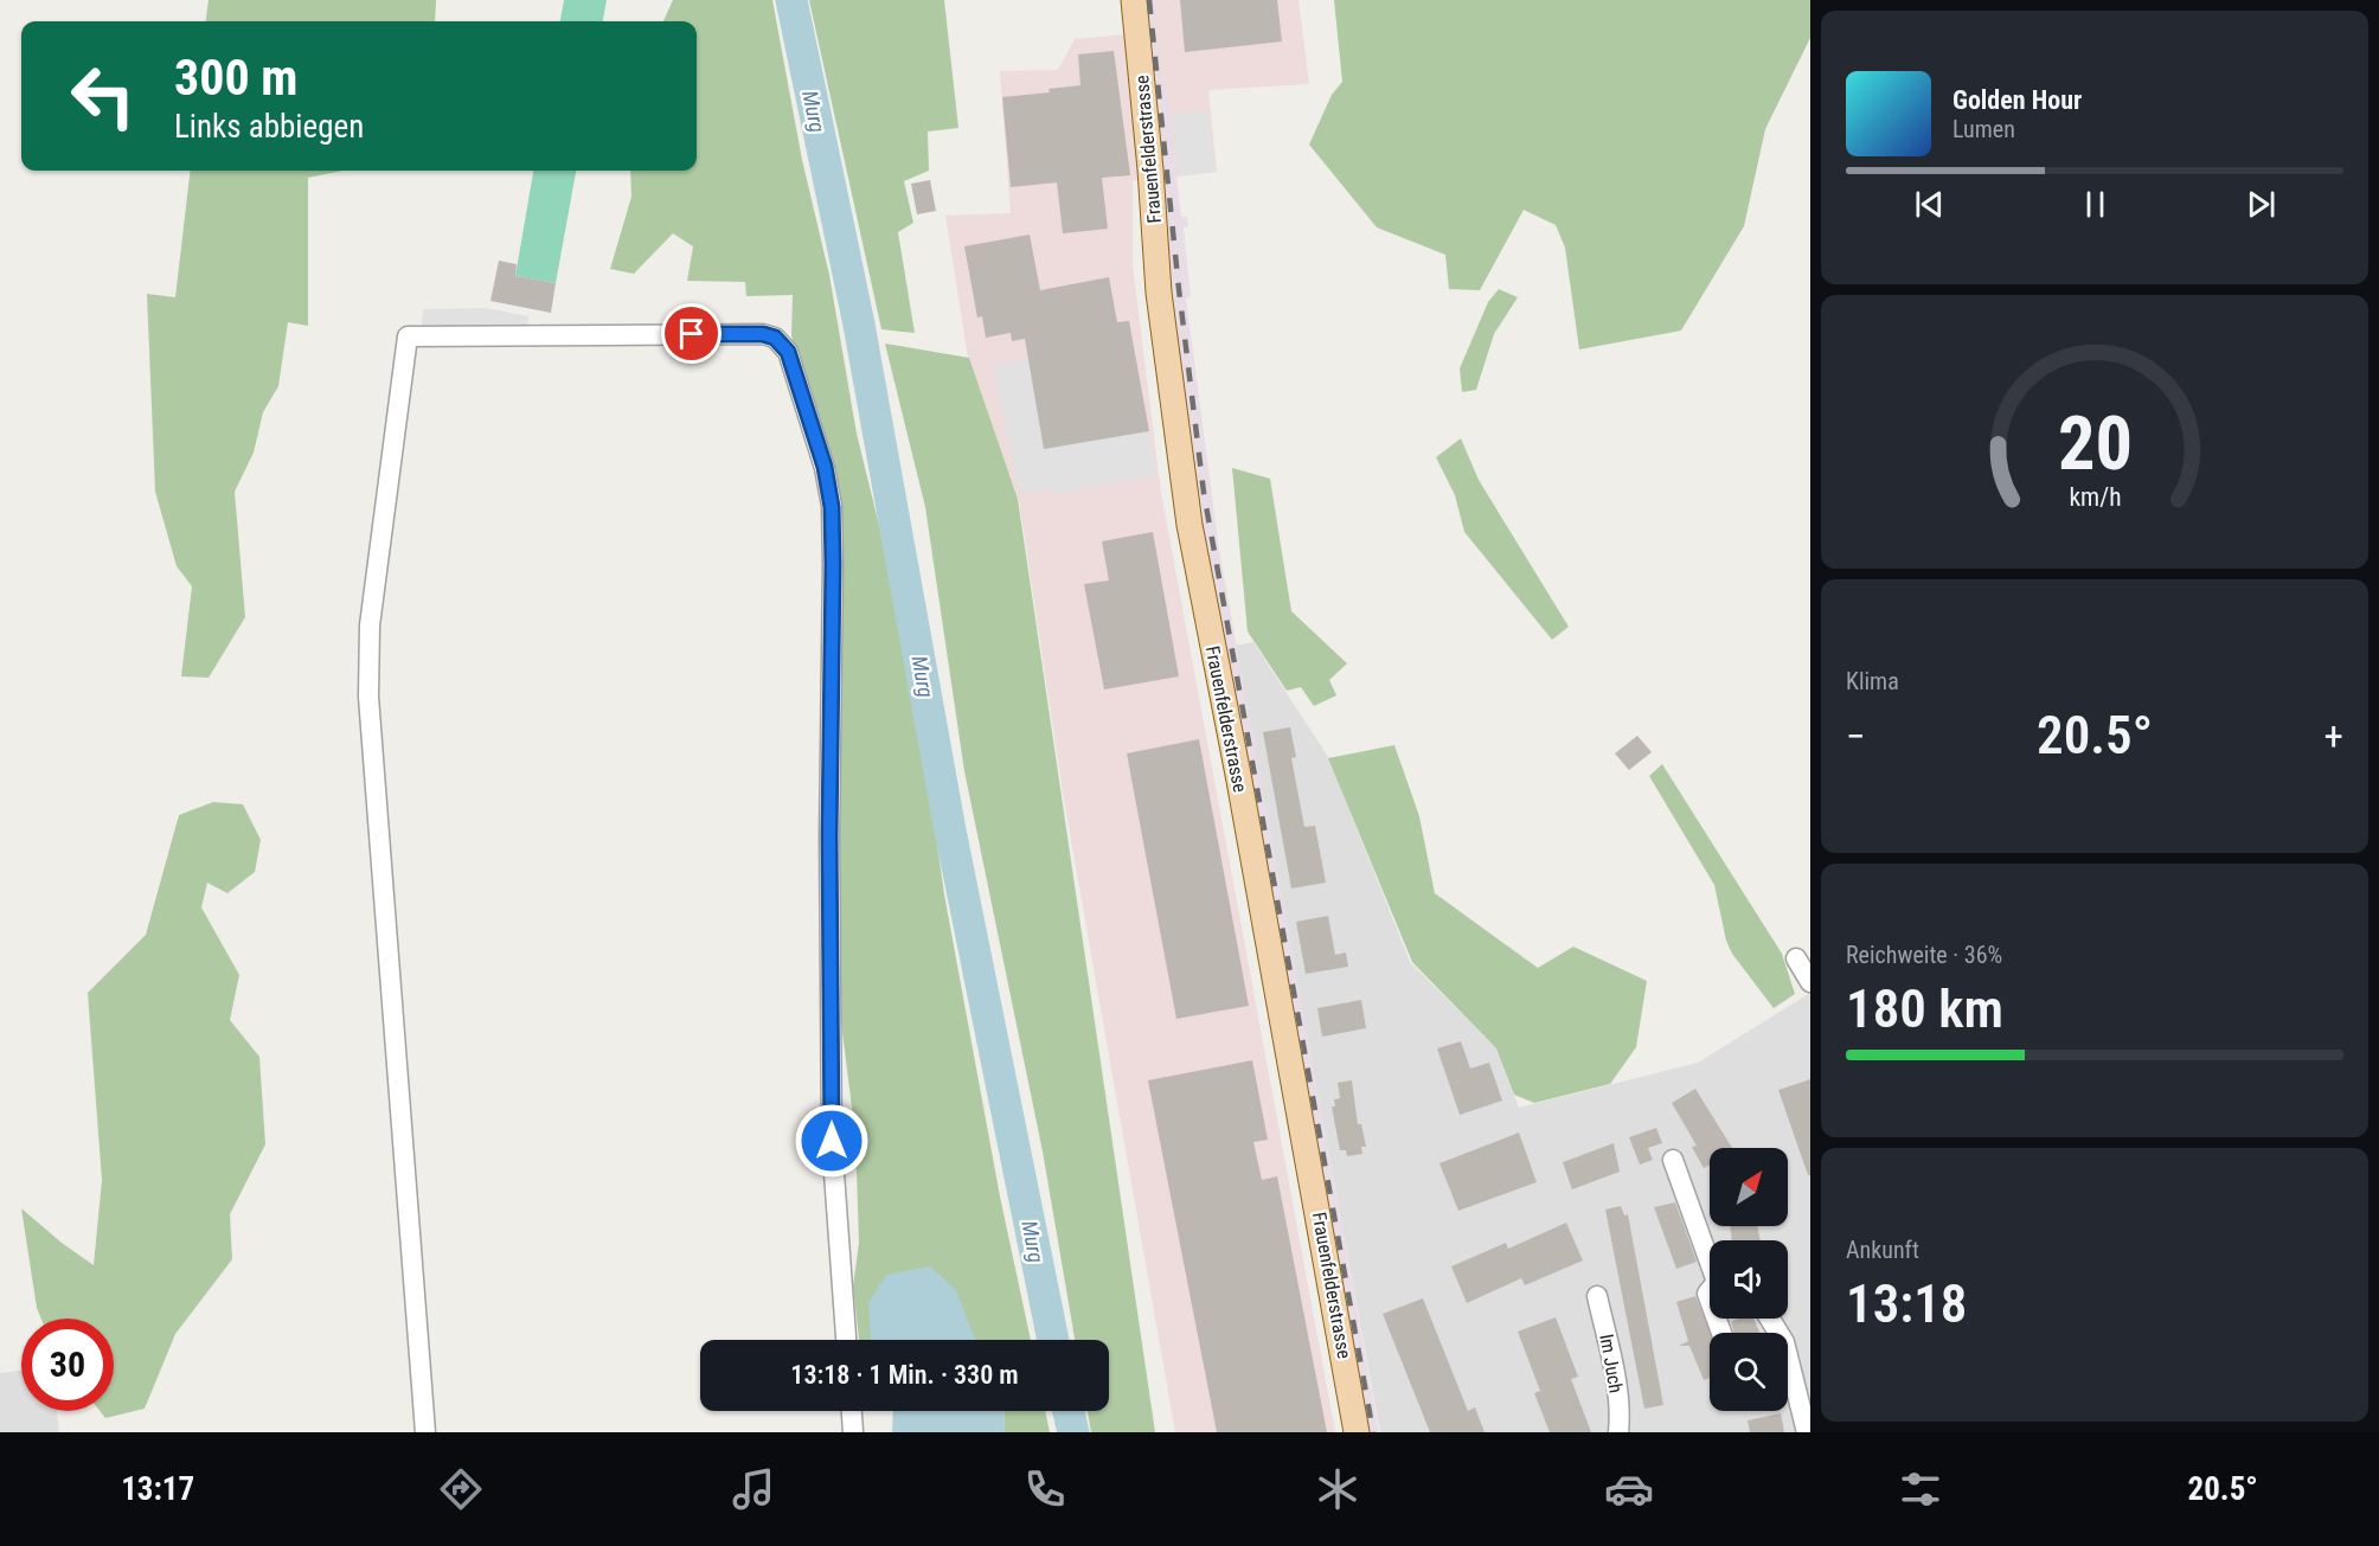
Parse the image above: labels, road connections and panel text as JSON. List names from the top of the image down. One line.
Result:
{"streets":{"main road":["Frauenfelderstrasse"],"street":["Im Juch"]},"water":["Murg"],"north":"top right","page":{"turn":["300 m","Links abbiegen"],"song":["Golden Hour","Lumen"],"tile":["Klima",["Reichweite · 36%","180 km"],["Ankunft","13:18"]],"heat":["−","20.5°","+"],"limit":"30","trip":"13:18 · 1 Min. · 330 m","tabs":["13:17","20.5°"],"gauge":["20","km/h"]}}
